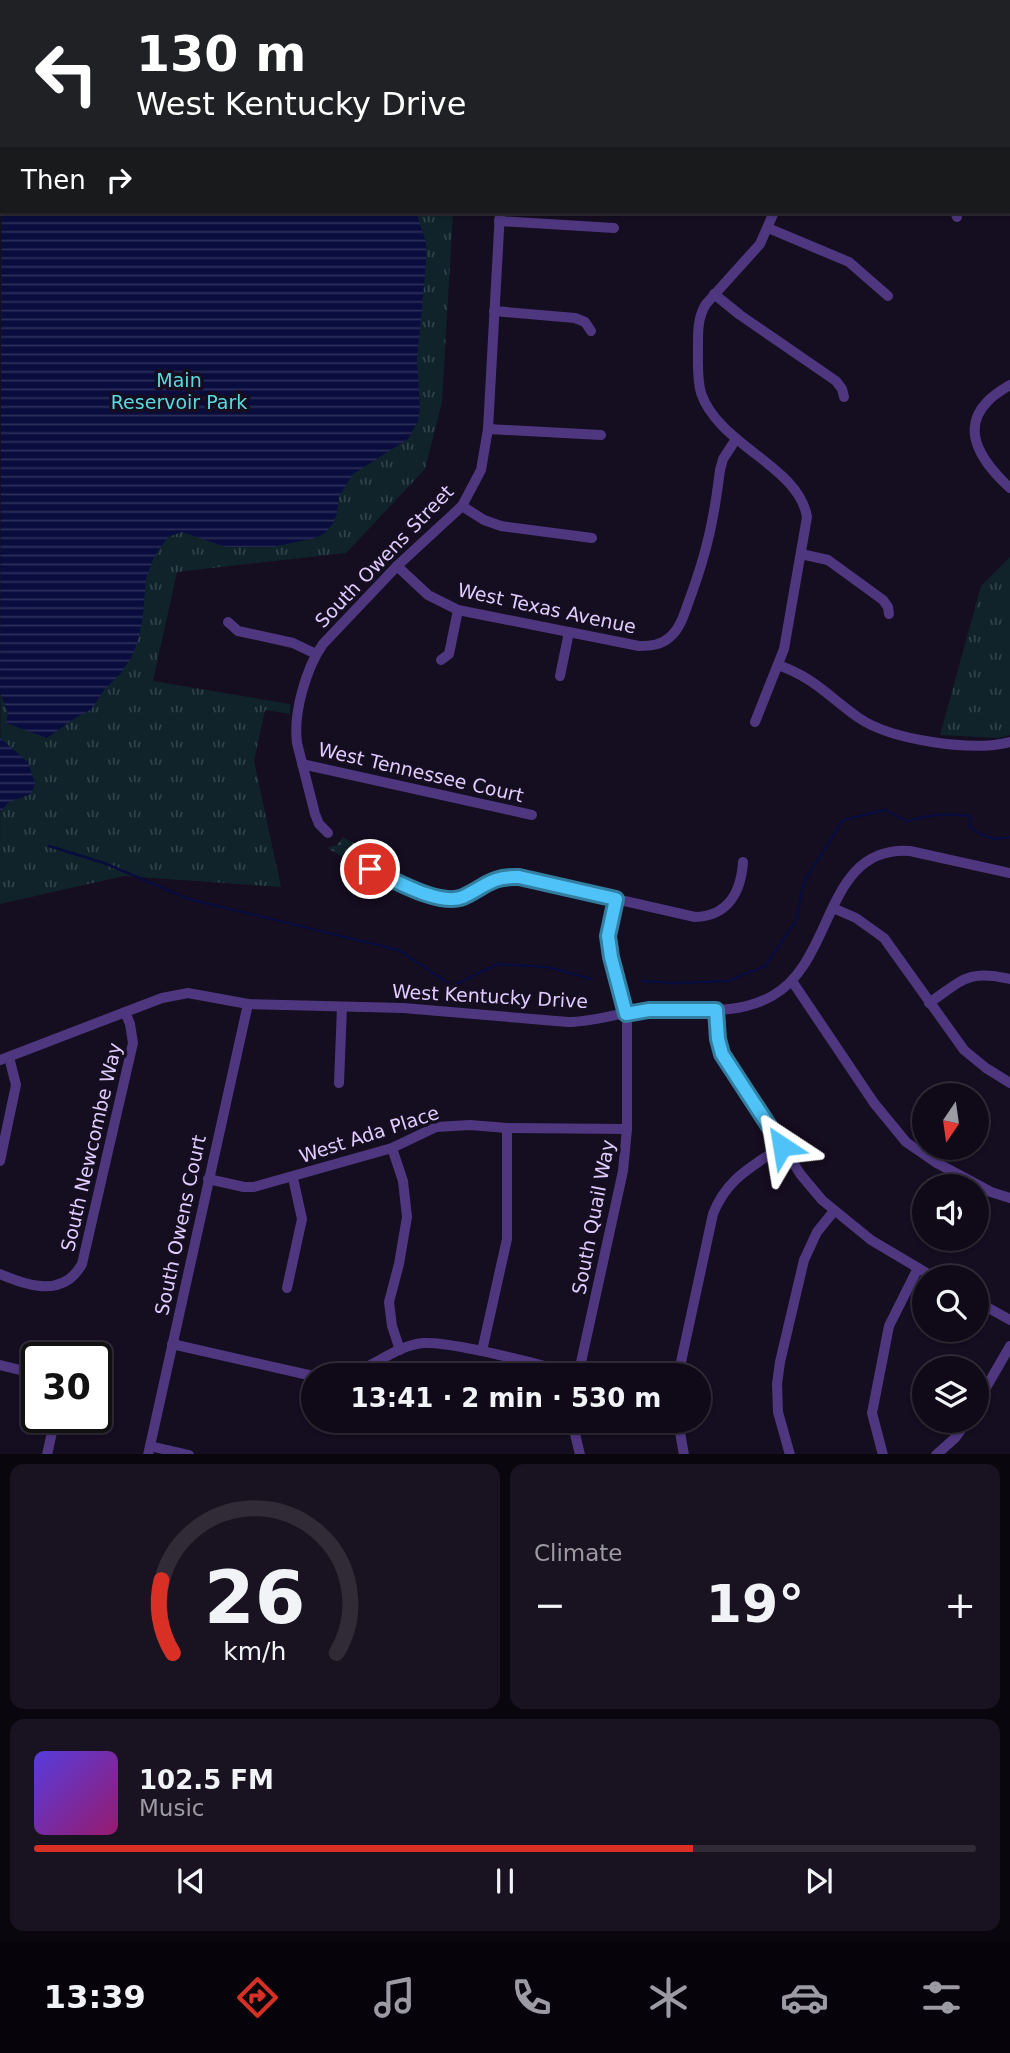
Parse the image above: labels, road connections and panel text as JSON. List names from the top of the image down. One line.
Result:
{"streets":{"street":["South Owens Street","West Texas Avenue","West Tennessee Court","West Kentucky Drive","West Ada Place","South Newcombe Way","South Quail Way","South Owens Court"]},"crossings":[["South Owens Street","West Texas Avenue"],["South Owens Street","West Tennessee Court"],["West Kentucky Drive","South Newcombe Way"],["West Kentucky Drive","South Quail Way"],["West Kentucky Drive","South Owens Court"],["West Ada Place","South Quail Way"],["West Ada Place","South Owens Court"]],"parks":["Main Reservoir Park"],"north":"bottom","page":{"turn":["130 m","West Kentucky Drive"],"then":"Then","limit":"30","trip":"13:41 · 2 min · 530 m","tile":"Climate","heat":["−","19°","+"],"song":["102.5 FM","Music"],"tabs":"13:39","gauge":["26","km/h"]}}
